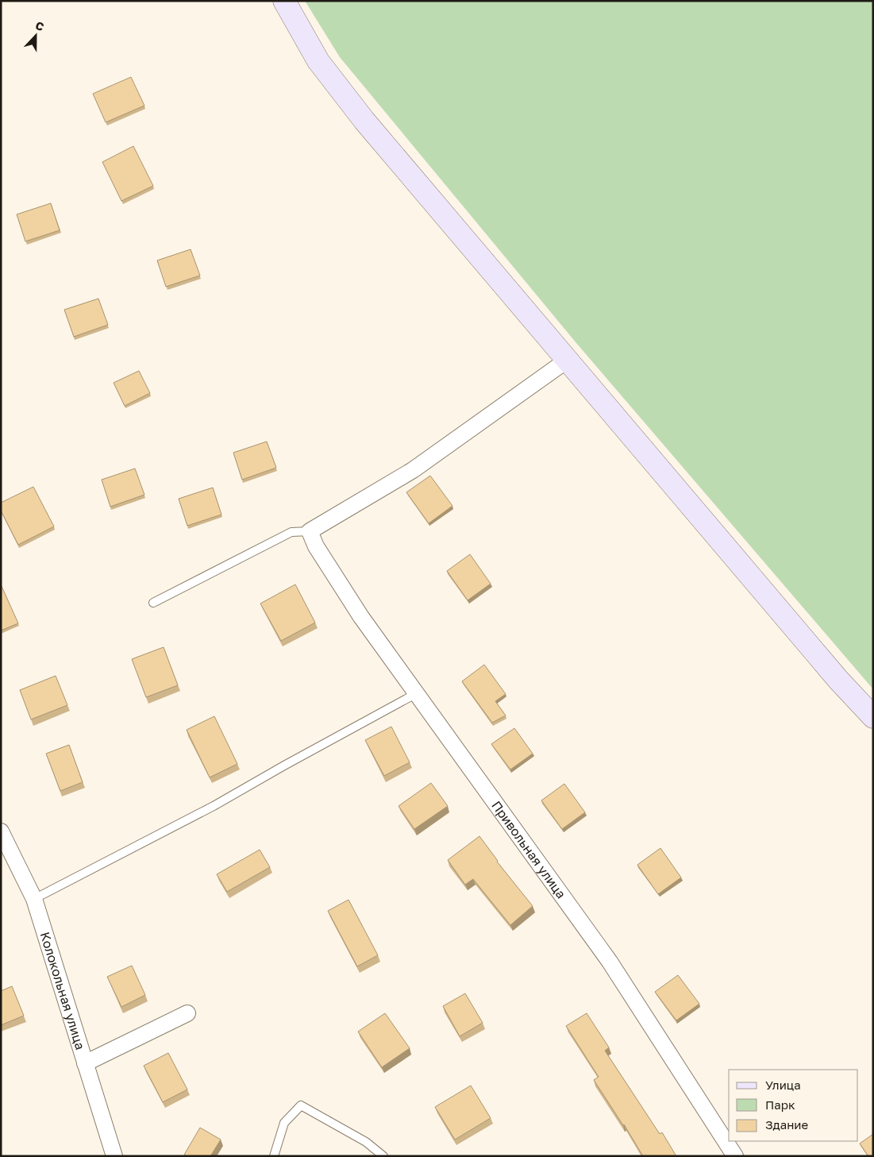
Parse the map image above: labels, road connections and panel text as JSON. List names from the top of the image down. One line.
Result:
{"streets":{"street":["Привольная улица","Колокольная улица"]},"legend":["Улица","Парк","Здание"],"north":"top"}
